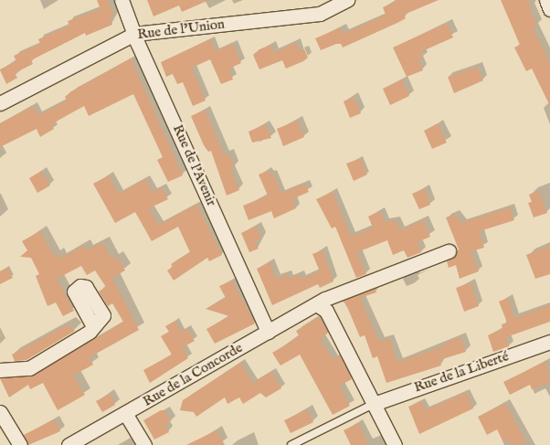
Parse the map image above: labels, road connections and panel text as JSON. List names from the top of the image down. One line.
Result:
{"streets":{"street":["Rue de l'Union","Rue de l'Avenir","Rue de la Liberté","Rue de la Concorde"]},"crossings":[["Rue de l'Union","Rue de l'Avenir"],["Rue de l'Avenir","Rue de la Concorde"]]}
